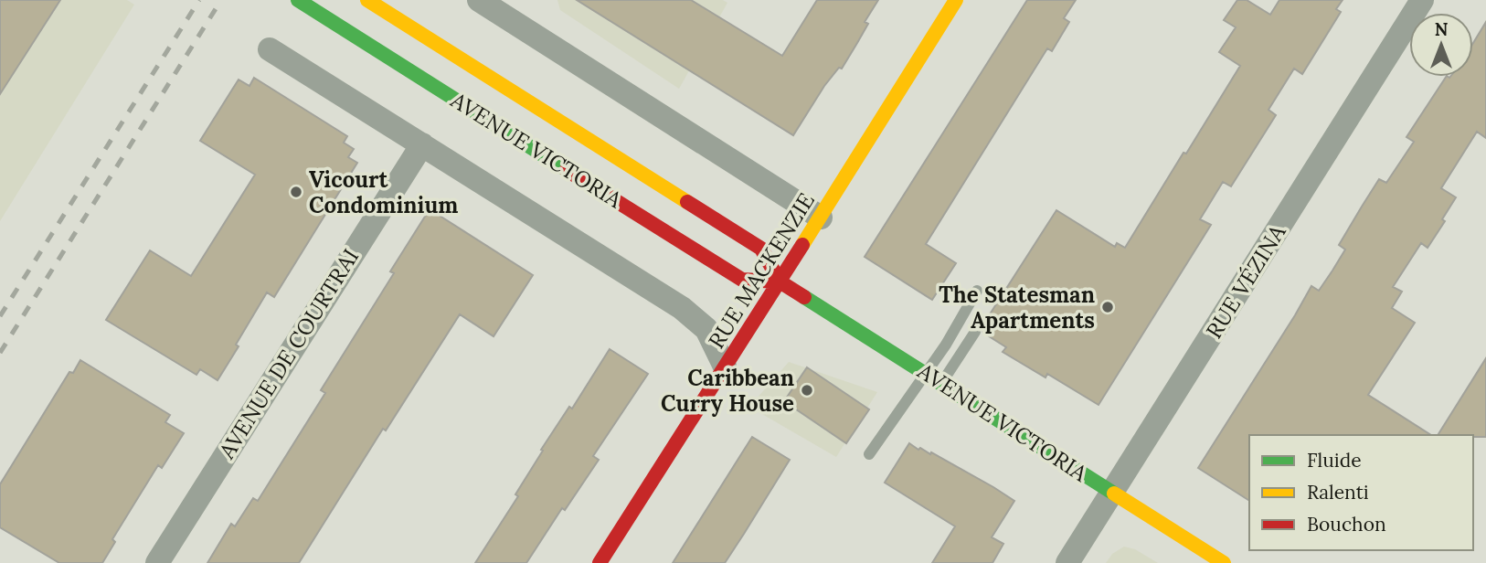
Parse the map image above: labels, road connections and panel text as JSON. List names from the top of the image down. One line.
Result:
{"streets":{"street":["AVENUE VICTORIA","RUE MACKENZIE","RUE VÉZINA","AVENUE DE COURTRAI"]},"crossings":[["AVENUE VICTORIA","RUE MACKENZIE"],["AVENUE VICTORIA","RUE VÉZINA"]],"places":["Vicourt Condominium","The Statesman Apartments","Caribbean Curry House"],"legend":["Fluide","Ralenti","Bouchon"],"north":"top"}
